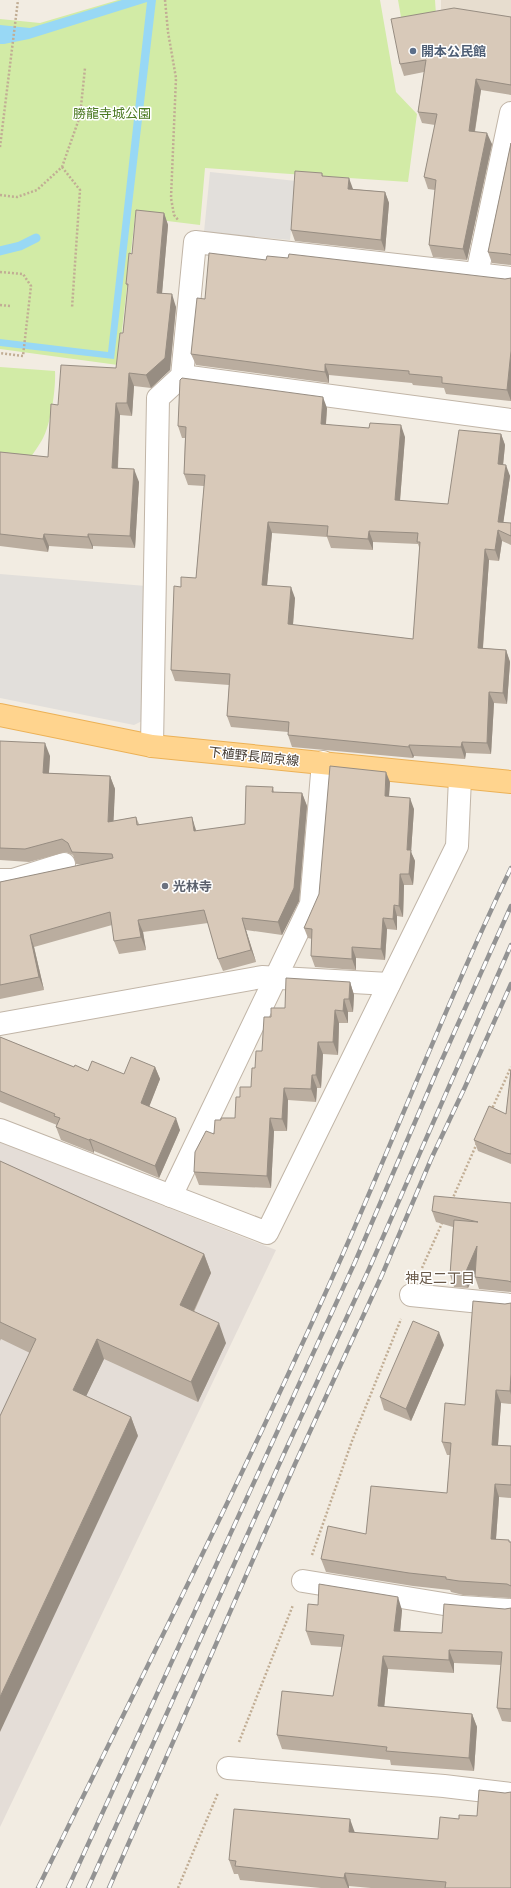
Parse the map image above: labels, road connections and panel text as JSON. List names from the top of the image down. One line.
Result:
{"streets":{"main road":["下植野長岡京線"]},"districts":["神足二丁目"],"parks":["勝龍寺城公園"],"places":["開本公民館","光林寺"]}
